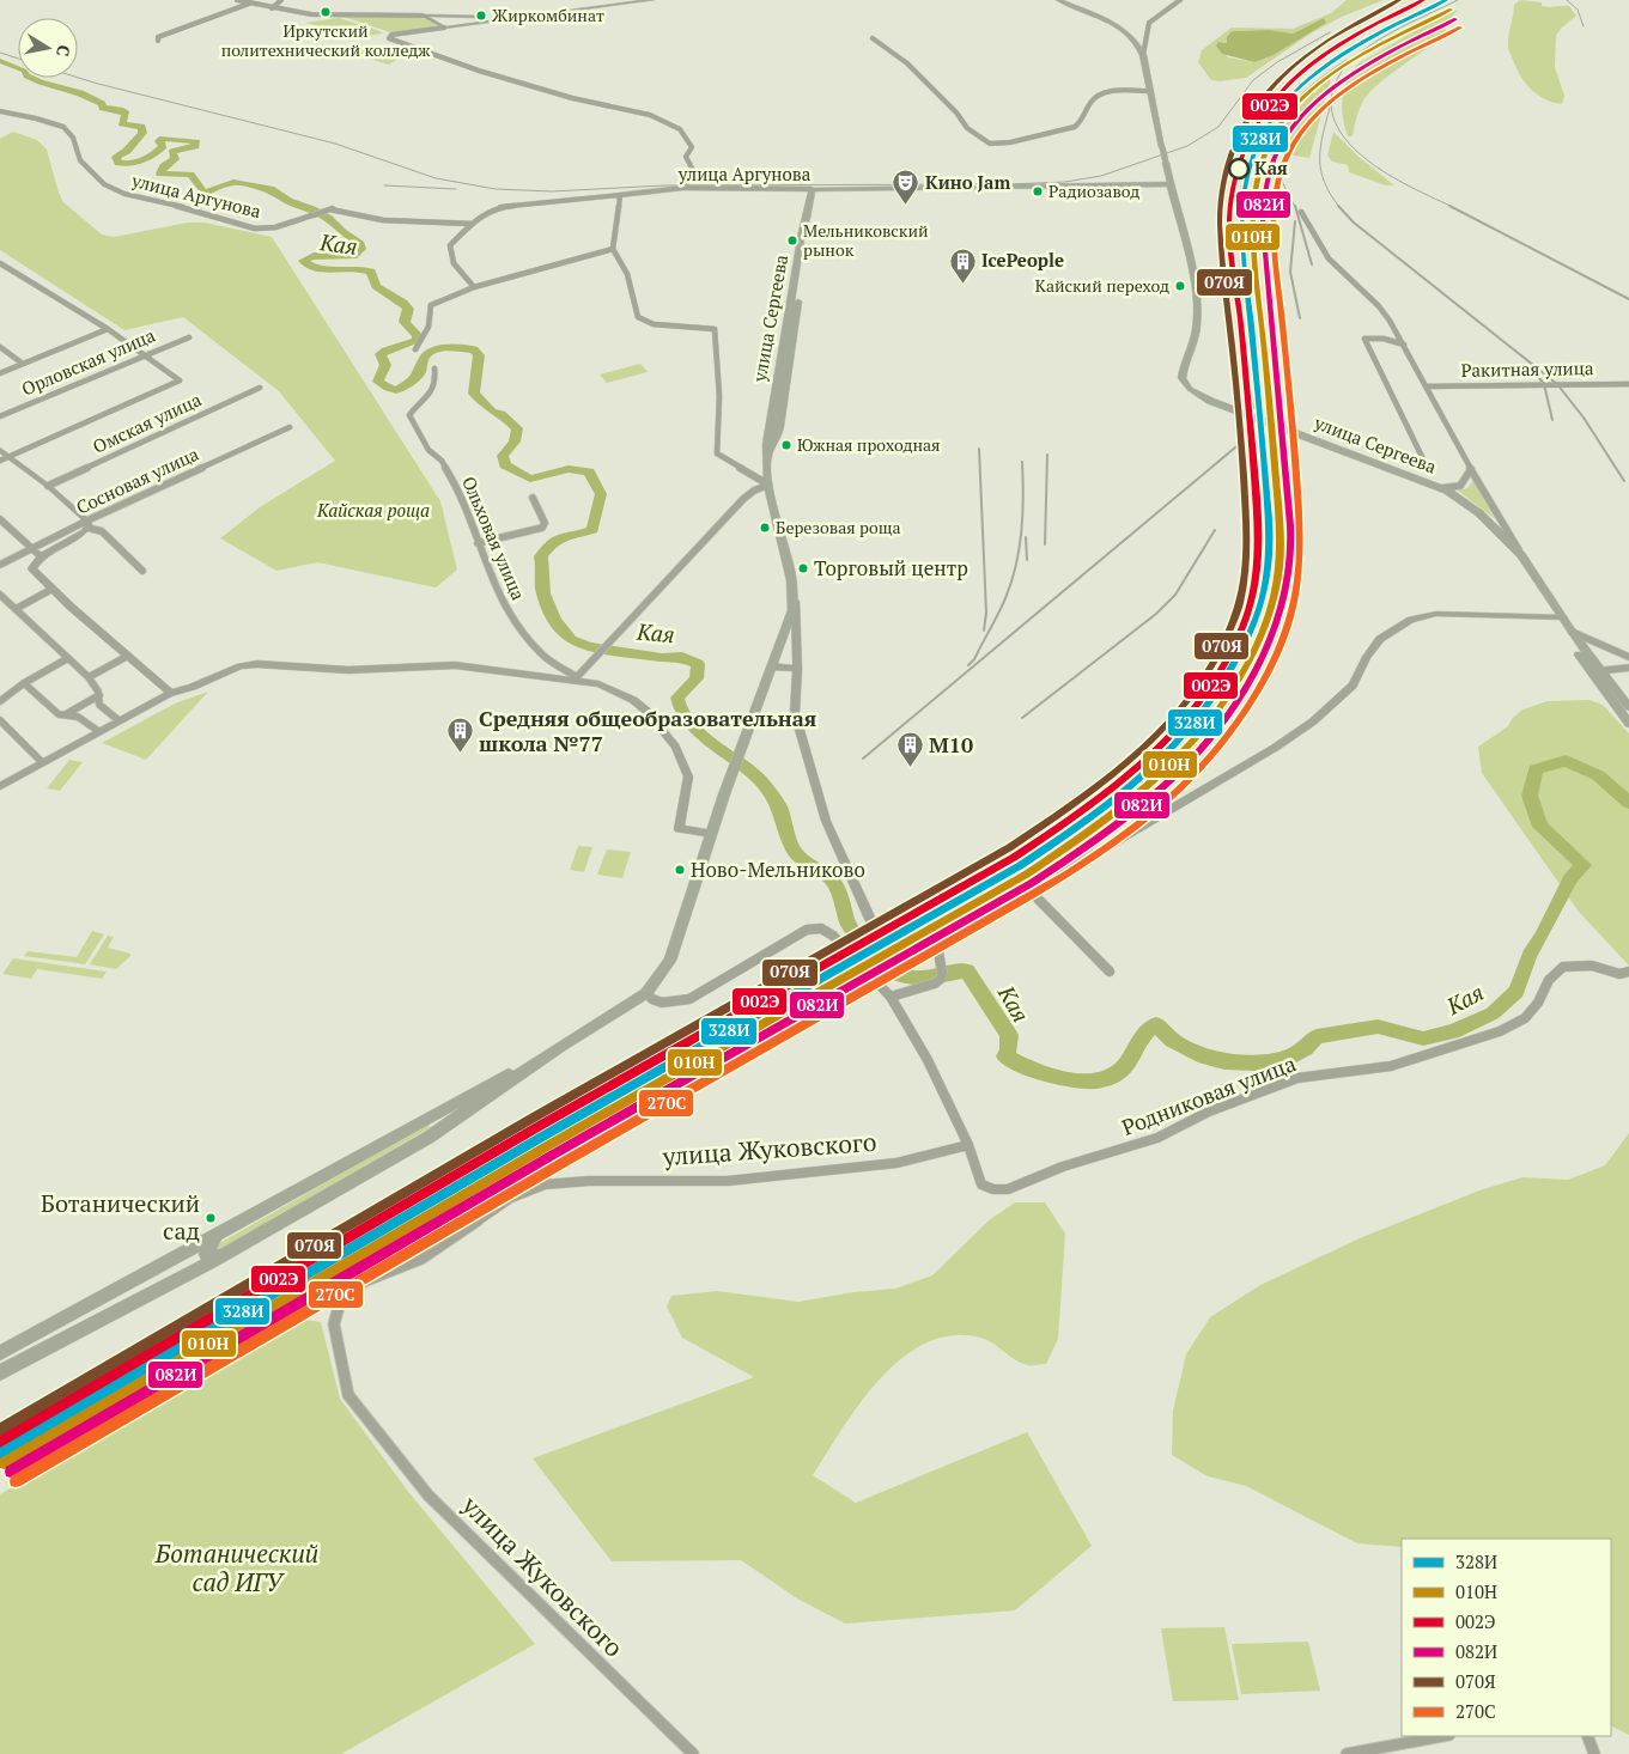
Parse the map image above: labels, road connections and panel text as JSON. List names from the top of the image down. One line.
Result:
{"streets":{"main road":["улица Аргунова","улица Сергеева"],"street":["Орловская улица","Ракитная улица","Омская улица","Сосновая улица","Ольховая улица","Родниковая улица","улица Жуковского"]},"crossings":[["улица Аргунова","улица Сергеева"],["Родниковая улица","улица Жуковского"]],"water":["Кая"],"parks":["Кайская роща","Ботанический сад ИГУ"],"places":{"other":["Иркутский политехнический колледж","Жиркомбинат","Кая","Радиозавод","Мельниковский рынок","Кайский переход","Южная проходная","Березовая роща","Торговый центр","Ново-Мельниково","Ботанический сад"],"theatre":["Кино Jam"],"building":["IcePeople","Средняя общеобразовательная школа №77","M10"]},"lines":["transit line 328И","transit line 002Э","transit line 070Я","transit line 010Н","transit line 082И","transit line 270С"],"legend":["328И","010Н","002Э","082И","070Я","270С"],"north":"right"}
